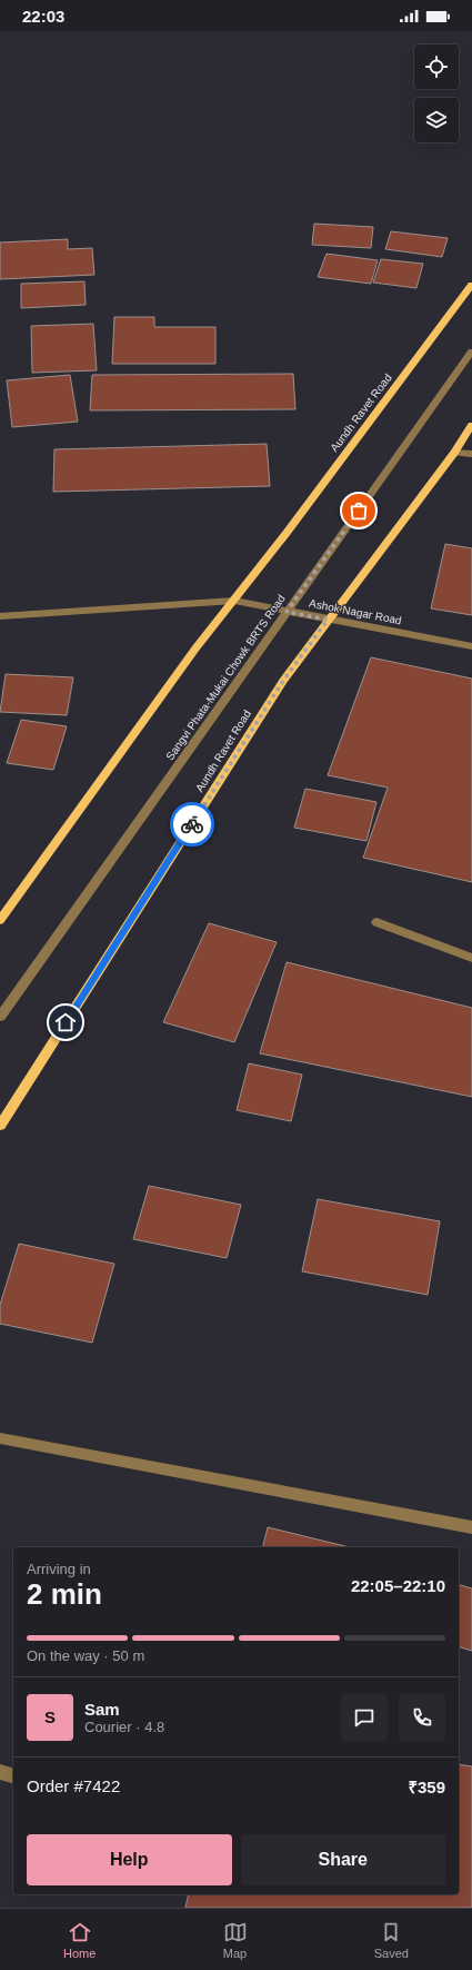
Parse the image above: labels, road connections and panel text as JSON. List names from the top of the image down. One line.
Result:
{"streets":{"main road":["Aundh Ravet Road"],"street":["Ashok Nagar Road","Sangvi Phata-Mukai Chowk BRTS Road"]},"crossings":[["Aundh Ravet Road","Ashok Nagar Road"],["Ashok Nagar Road","Sangvi Phata-Mukai Chowk BRTS Road"]],"page":{"status":"22:03","heading":["2 min","Arriving in","22:05–22:10"],"panel":["Sam","Courier · 4.8","Order #7422","₹359"],"bar":"On the way · 50 m","round":"S","buttons":["Help","Share"],"tabs":["Home","Map","Saved"]}}
